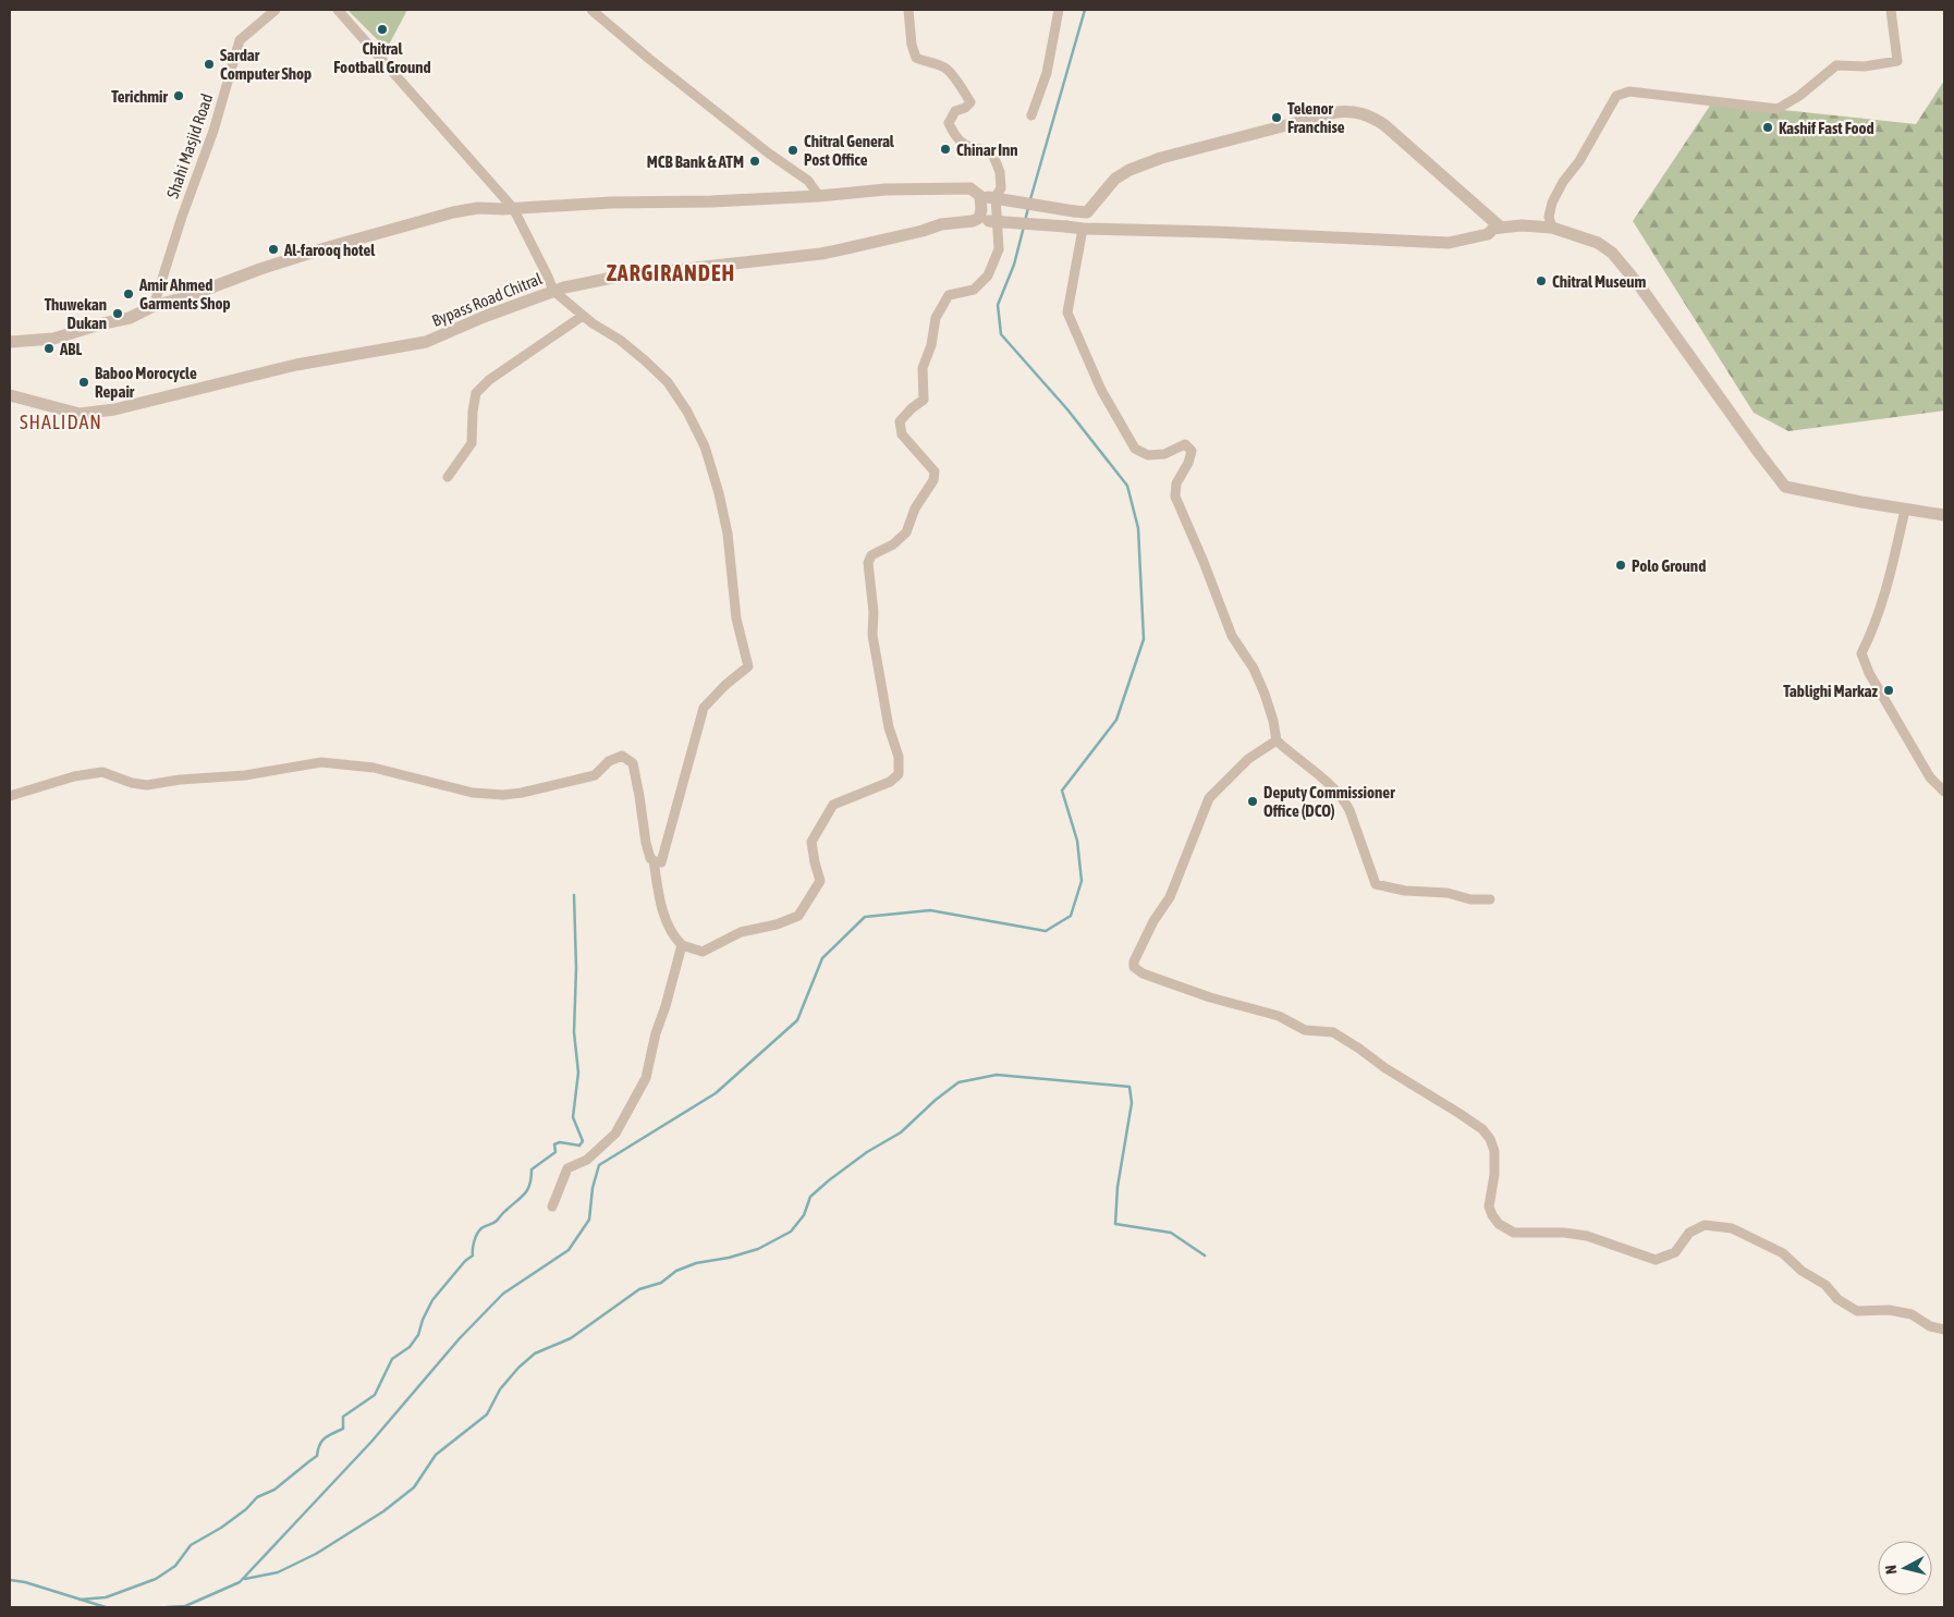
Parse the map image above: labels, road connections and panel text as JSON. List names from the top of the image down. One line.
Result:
{"streets":{"street":["Shahi Masjid Road","Bypass Road Chitral"]},"districts":["ZARGIRANDEH","SHALIDAN"],"places":["Chitral Football Ground","Sardar Computer Shop","Terichmir","Telenor Franchise","Kashif Fast Food","Chinar Inn","Chitral General Post Office","MCB Bank & ATM","Al-farooq hotel","Chitral Museum","Amir Ahmed Garments Shop","Thuwekan Dukan","ABL","Baboo Morocycle Repair","Polo Ground","Tablighi Markaz","Deputy Commissioner Office (DCO)"],"north":"left"}
